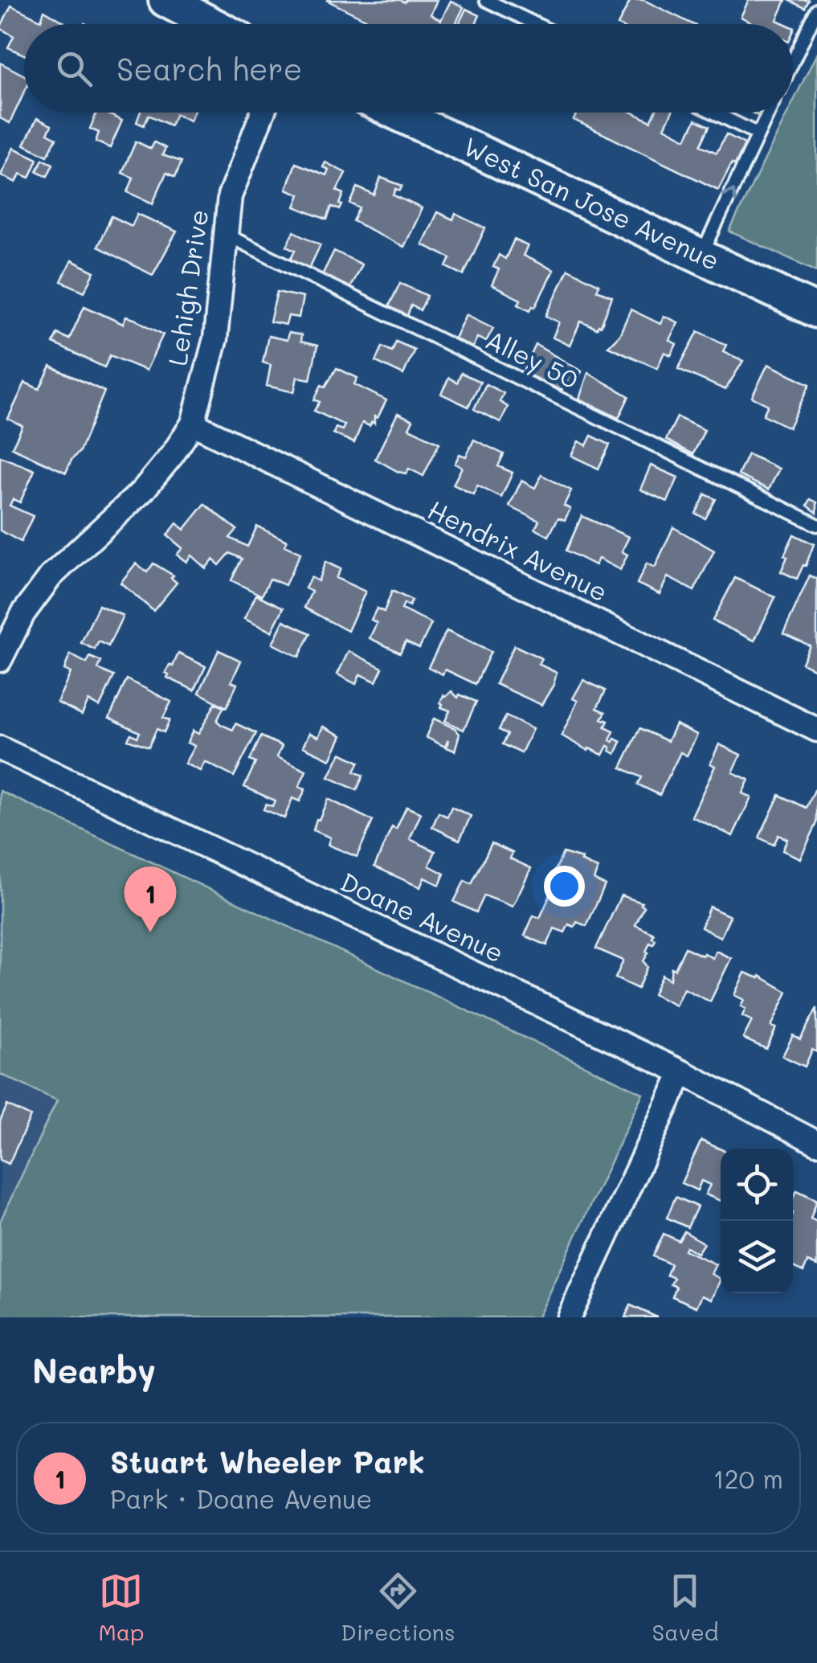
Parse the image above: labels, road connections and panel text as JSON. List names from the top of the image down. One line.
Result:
{"streets":{"street":["West San Jose Avenue","Lehigh Drive","Hendrix Avenue","Doane Avenue"],"lane":["Alley 50"]},"crossings":[["Lehigh Drive","Alley 50"],["Lehigh Drive","Hendrix Avenue"]],"page":{"search":"Search here","pins":"1","heading":"Nearby","list":[{"mark":"1","name":"Stuart Wheeler Park","note":"Park · Doane Avenue","value":"120 m"}],"nav":["Map","Directions","Saved"]}}
